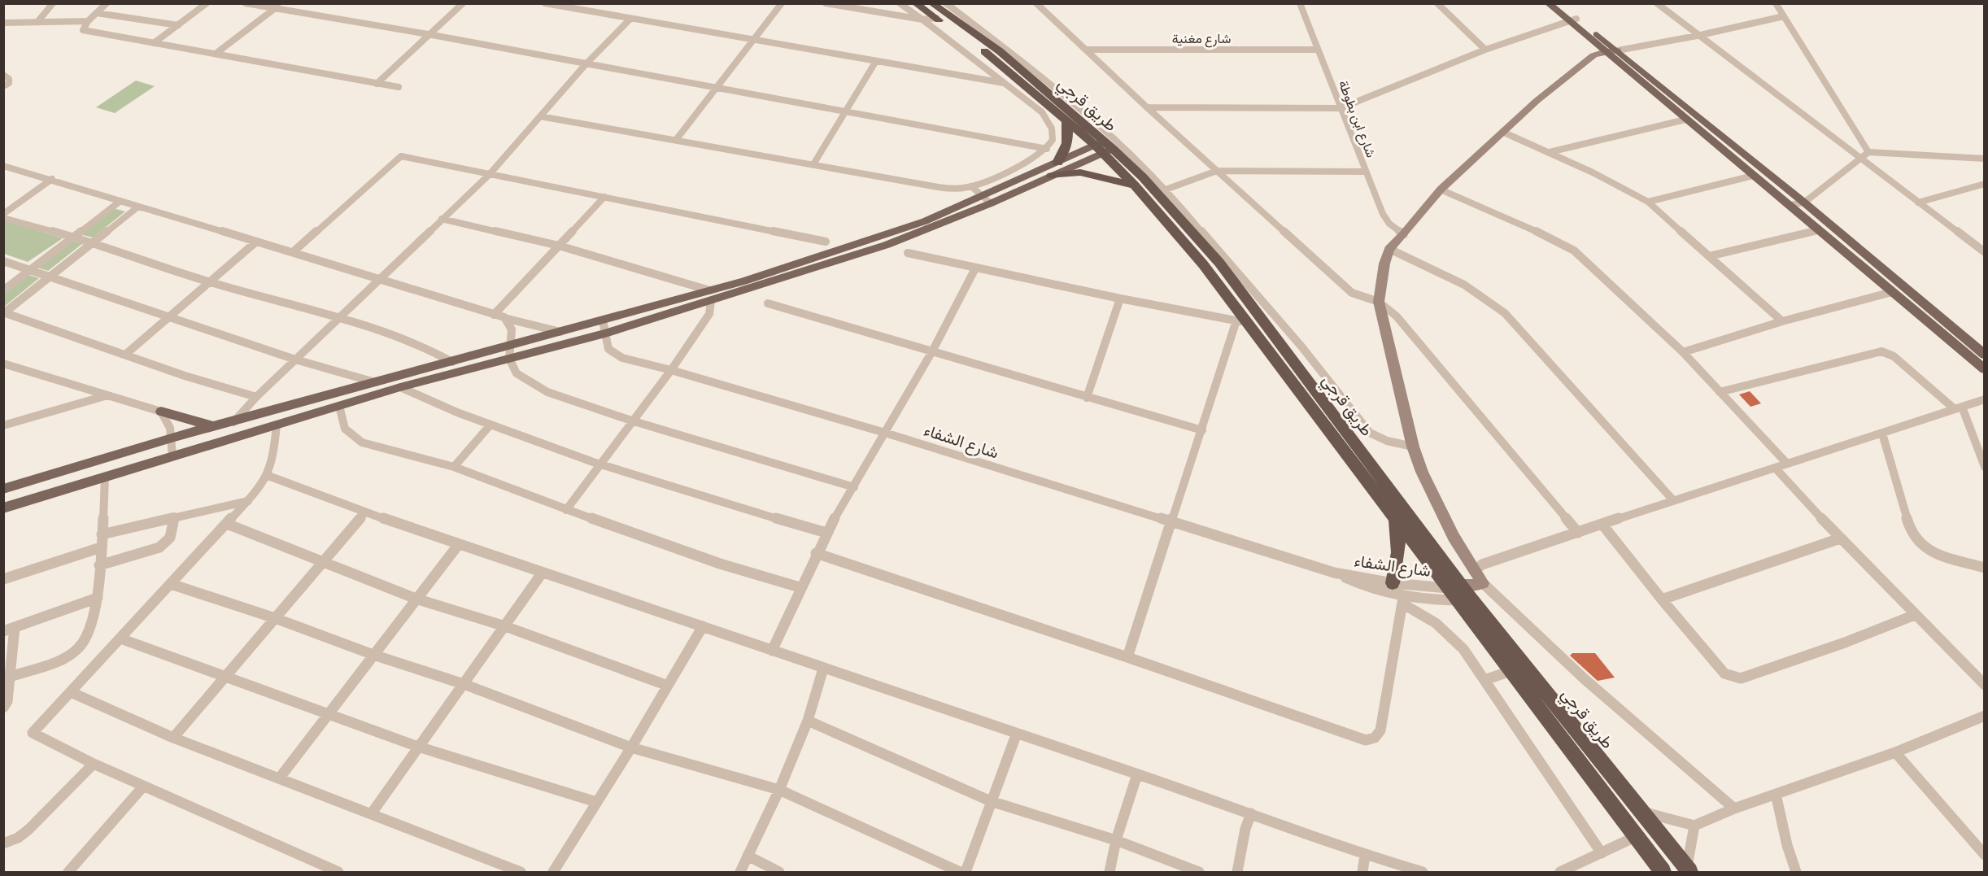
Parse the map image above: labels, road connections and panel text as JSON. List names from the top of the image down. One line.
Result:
{"streets":{"highway":["طريق قرجي"],"street":["شارع مغنية","شارع ابن بطوطة","شارع الشفاء"]},"crossings":[["شارع مغنية","شارع ابن بطوطة"],["طريق قرجي","شارع الشفاء"]]}
